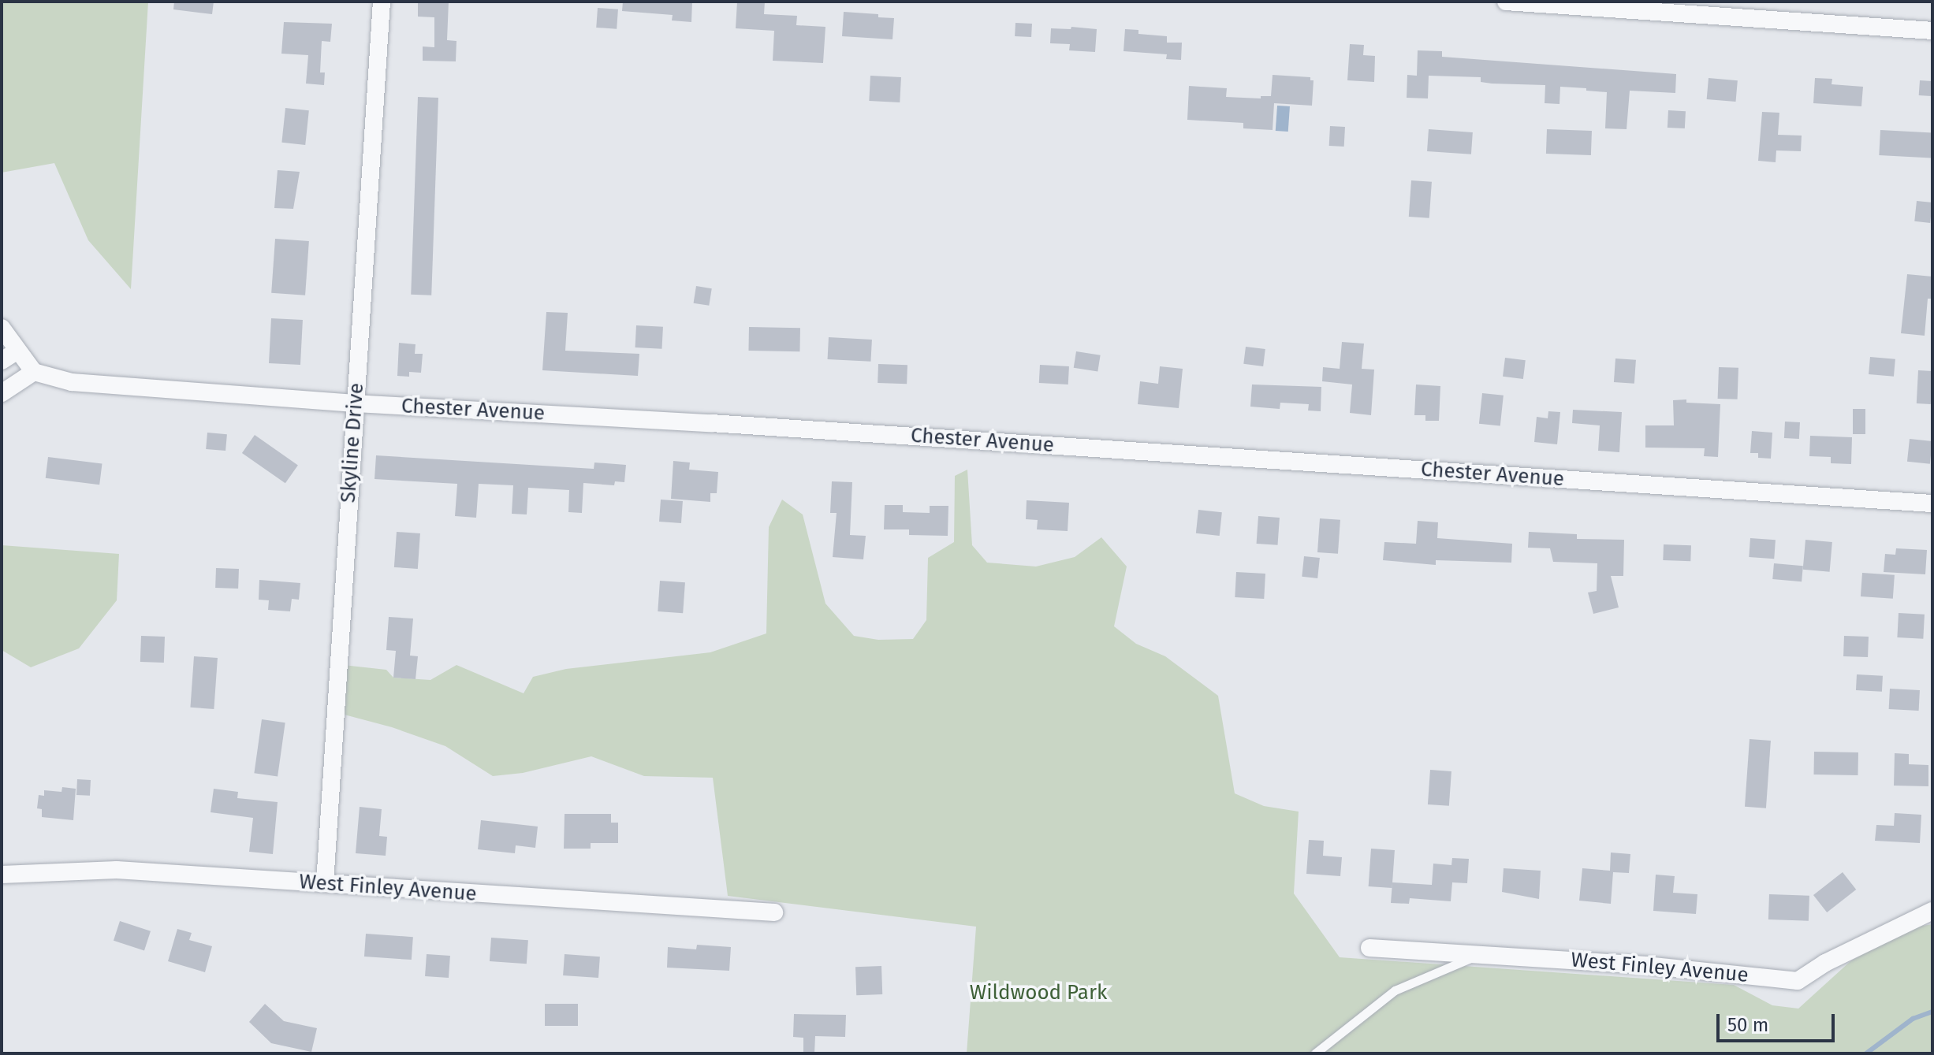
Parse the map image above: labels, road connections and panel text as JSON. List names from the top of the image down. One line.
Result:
{"streets":{"street":["Chester Avenue","Skyline Drive","West Finley Avenue"]},"crossings":[["Chester Avenue","Skyline Drive"],["Skyline Drive","West Finley Avenue"]],"parks":["Wildwood Park"],"scale_bar":"50 m"}
